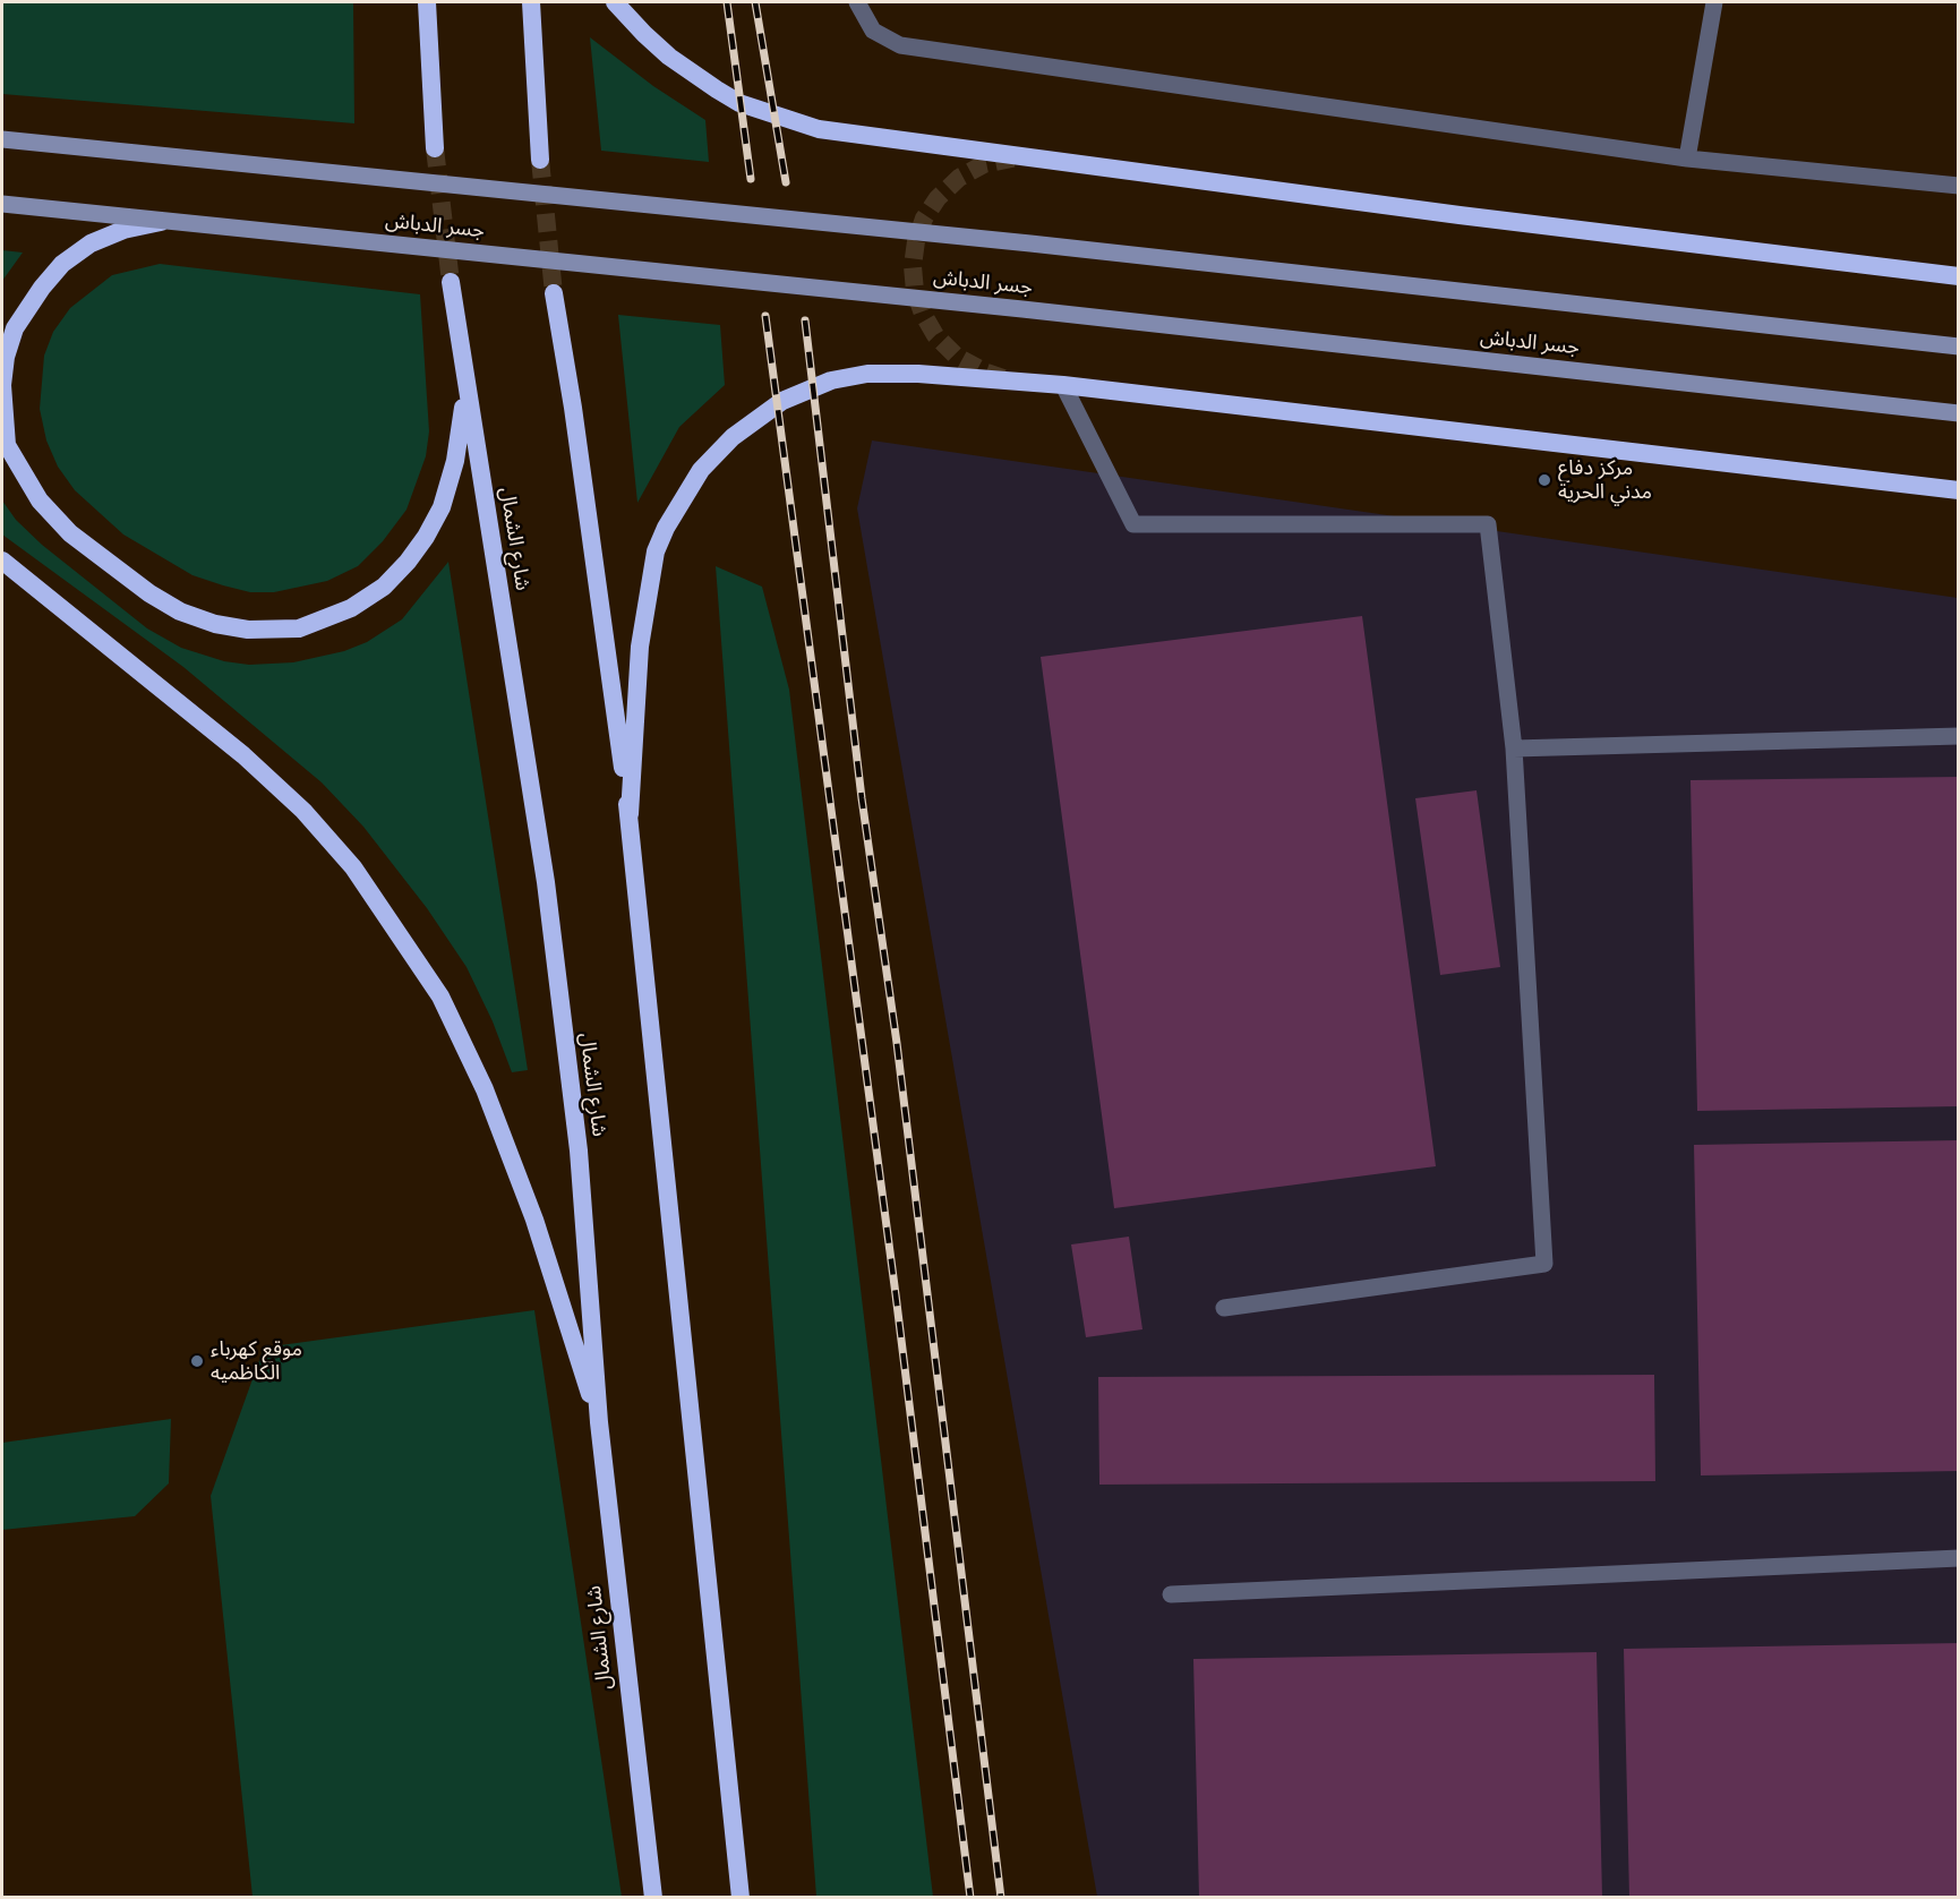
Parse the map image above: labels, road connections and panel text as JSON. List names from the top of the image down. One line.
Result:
{"streets":{"highway":["شارع الشمال"],"main road":["جسر الدباش"]},"places":["مركز دفاع مدني الحرية","موقع كهرباء الكاظميه"]}
